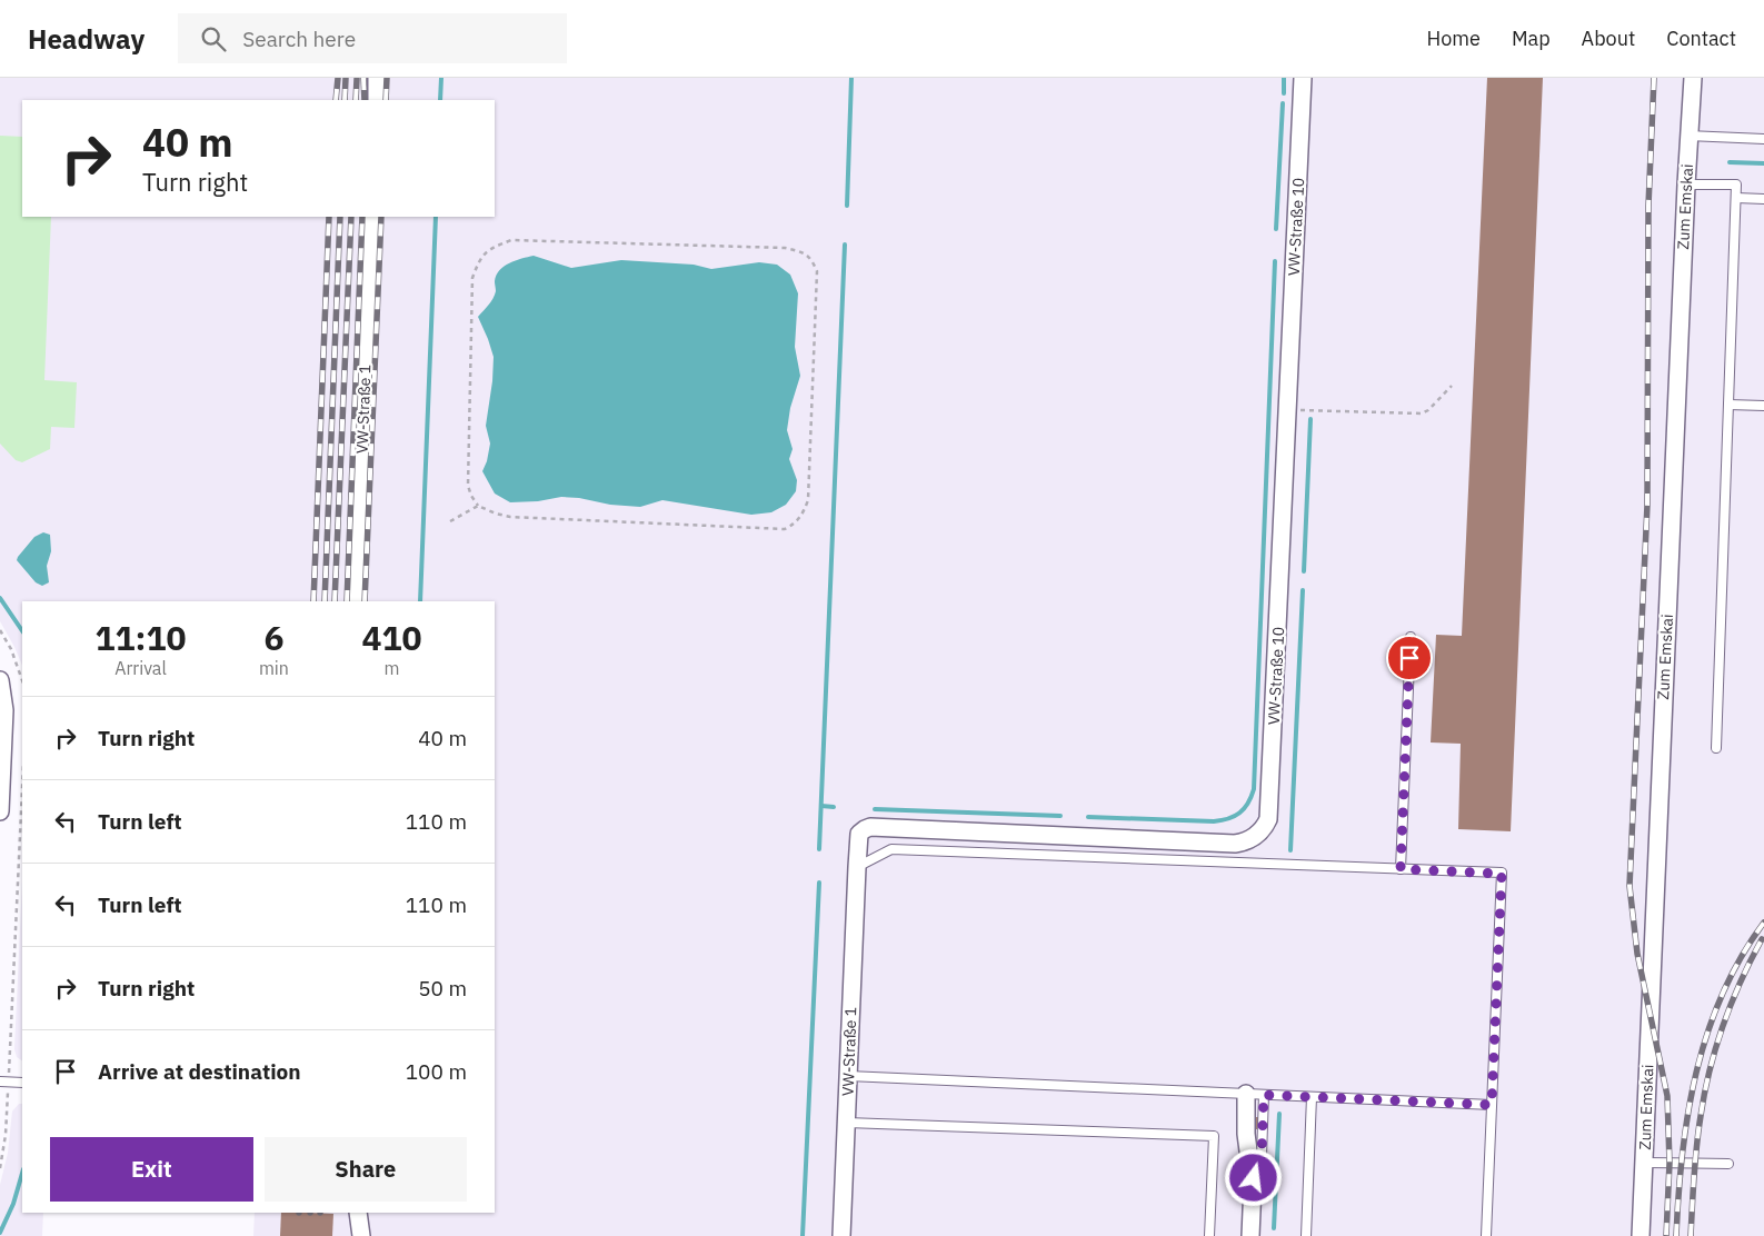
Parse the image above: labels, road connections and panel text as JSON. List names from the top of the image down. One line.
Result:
{"streets":{"street":["Zum Emskai","VW-Straße 10","VW-Straße 1"]},"crossings":[["VW-Straße 10","VW-Straße 1"]],"page":{"header":"Headway","search":"Search here","nav":["Home","Map","About","Contact"],"turn":["40 m","Turn right"],"eta":["11:10","Arrival","6","min","410","m"],"list":[{"name":"Turn right","value":"40 m"},{"name":"Turn left","value":"110 m"},{"name":"Turn left","value":"110 m"},{"name":"Turn right","value":"50 m"},{"name":"Arrive at destination","value":"100 m"}],"buttons":["Exit","Share"]}}
